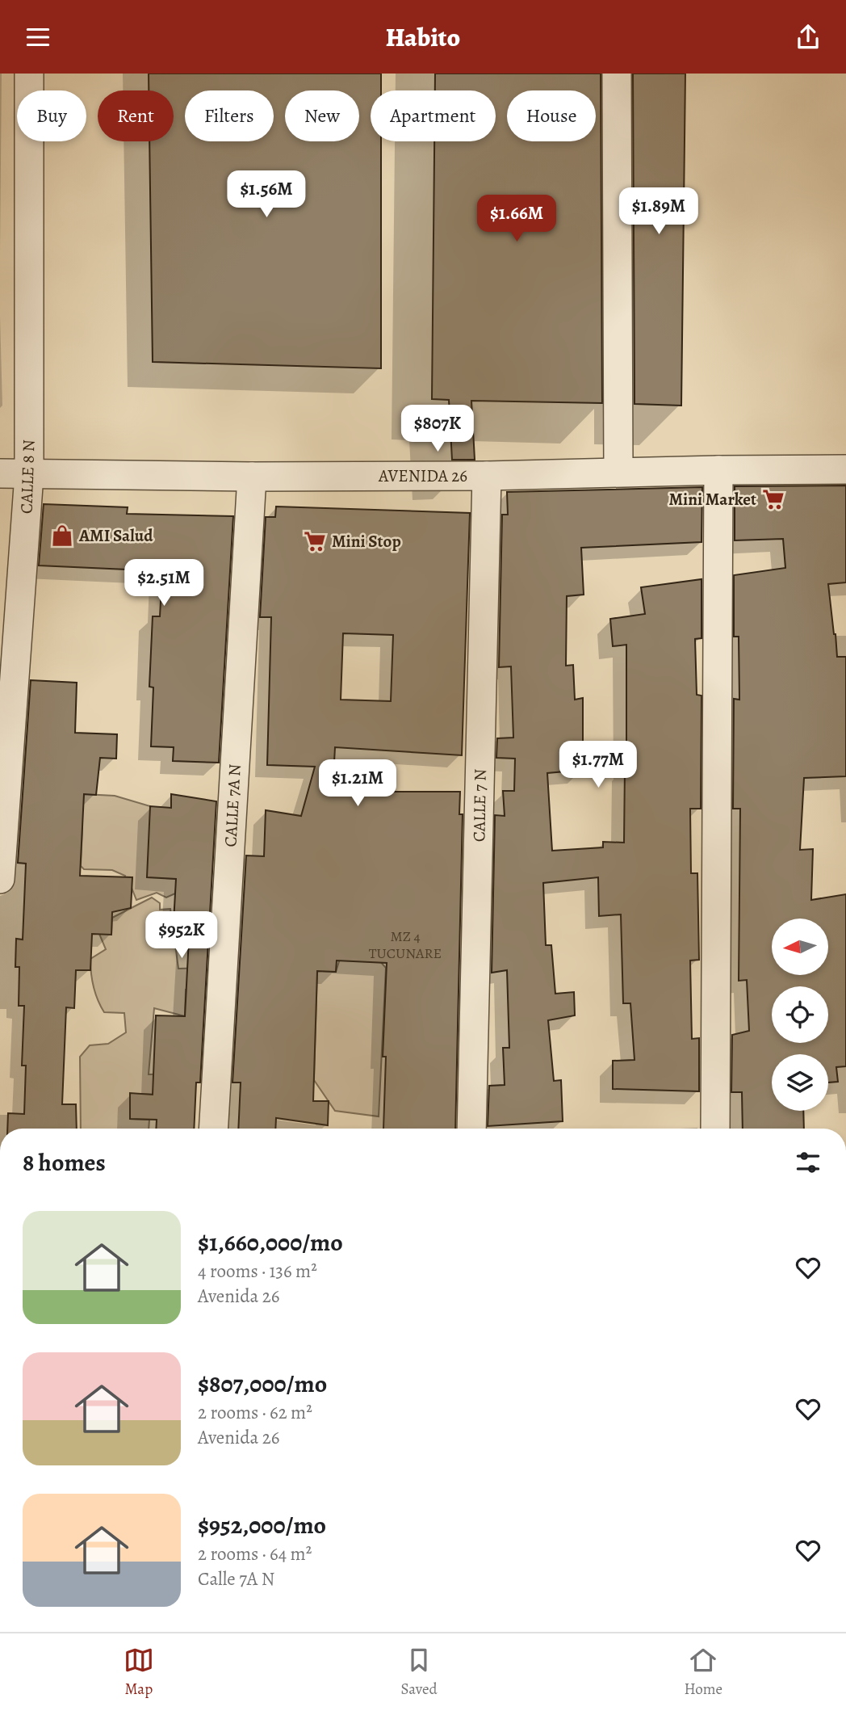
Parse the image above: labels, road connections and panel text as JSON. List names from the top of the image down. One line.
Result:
{"streets":{"street":["AVENIDA 26","CALLE 8 N","CALLE 7A N","CALLE 7 N"]},"crossings":[["AVENIDA 26","CALLE 8 N"],["AVENIDA 26","CALLE 7A N"],["AVENIDA 26","CALLE 7 N"]],"places":{"supermarket":["Mini Market","Mini Stop"],"shop":["AMI Salud"]},"house_numbers":["MZ 4 TUCUNARE"],"north":"left","page":{"header":"Habito","chip":["Buy","Rent","Filters","New","Apartment","House"],"price":["$1.56M","$1.89M","$1.66M","$807K","$2.51M","$1.77M","$1.21M","$952K"],"heading":"8 homes","list":[{"name":"$1,660,000/mo","note":"4 rooms · 136 m² · Avenida 26"},{"name":"$807,000/mo","note":"2 rooms · 62 m² · Avenida 26"},{"name":"$952,000/mo","note":"2 rooms · 64 m² · Calle 7A N"}],"tabs":["Map","Saved","Home"]}}
